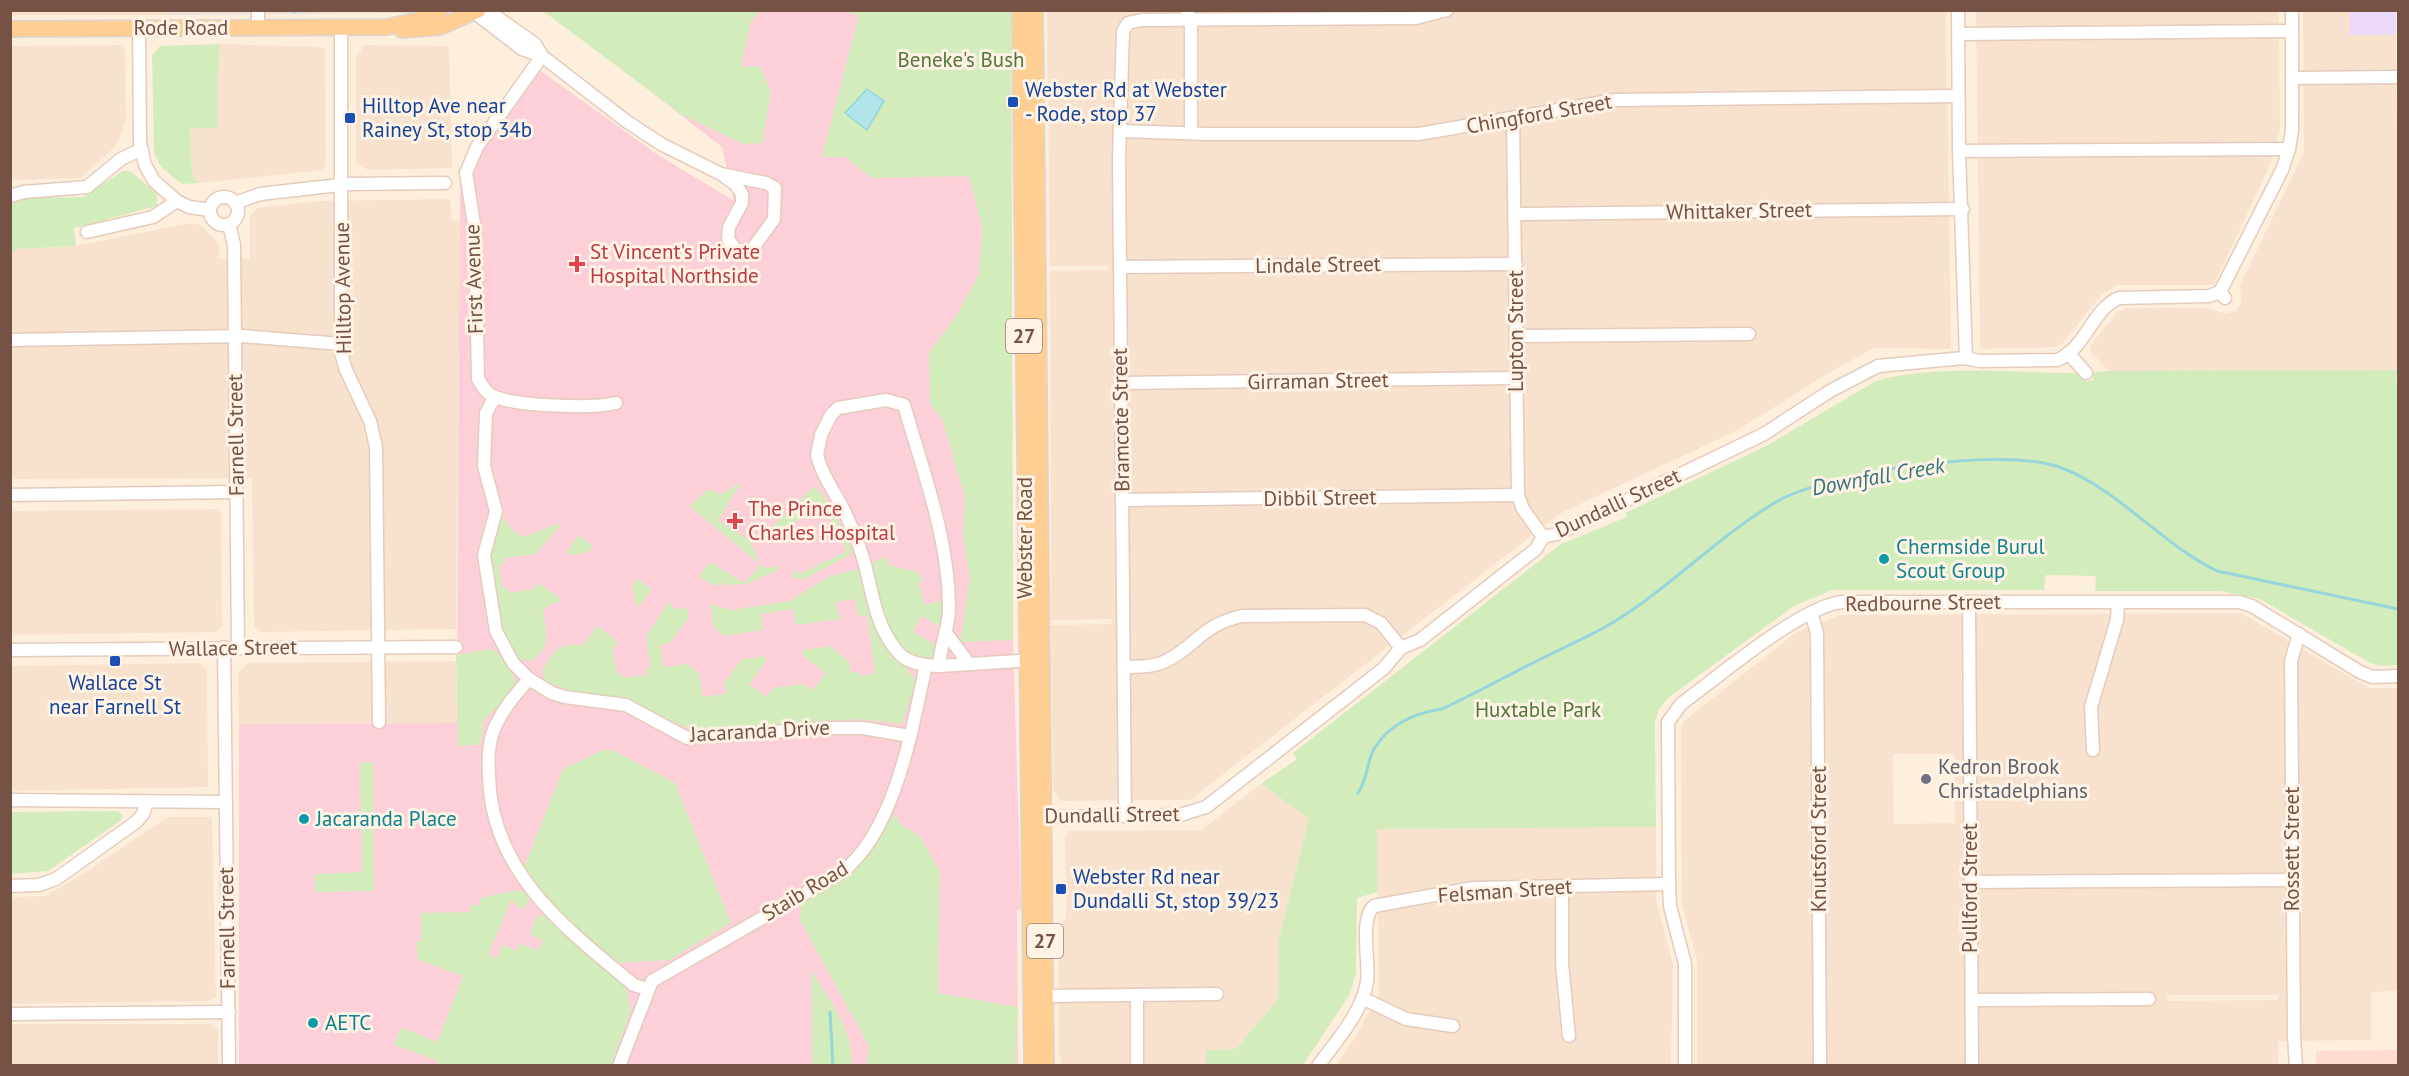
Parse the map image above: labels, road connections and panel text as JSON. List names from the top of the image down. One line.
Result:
{"streets":{"main road":["Rode Road","27","Webster Road"],"street":["Chingford Street","Whittaker Street","Lindale Street","First Avenue","Hilltop Avenue","Lupton Street","Girraman Street","Bramcote Street","Farnell Street","Dibbil Street","Dundalli Street","Redbourne Street","Wallace Street","Jacaranda Drive","Knutsford Street","Rossett Street","Pullford Street","Staib Road","Felsman Street"]},"crossings":[["Rode Road","Hilltop Avenue"],["Chingford Street","Lupton Street"],["Chingford Street","Bramcote Street"],["Whittaker Street","Lupton Street"],["Lindale Street","Lupton Street"],["Lindale Street","Bramcote Street"],["First Avenue","Jacaranda Drive"],["Hilltop Avenue","Wallace Street"],["Lupton Street","Girraman Street"],["Lupton Street","Dibbil Street"],["Lupton Street","Dundalli Street"],["Girraman Street","Bramcote Street"],["Bramcote Street","Dibbil Street"],["Bramcote Street","Dundalli Street"],["Farnell Street","Wallace Street"],["Dundalli Street","Webster Road"],["Redbourne Street","Knutsford Street"],["Redbourne Street","Rossett Street"],["Redbourne Street","Pullford Street"],["Redbourne Street","Felsman Street"],["Jacaranda Drive","Staib Road"]],"water":["Downfall Creek"],"parks":["Beneke's Bush","Huxtable Park"],"places":{"transit":["Webster Rd at Webster - Rode, stop 37","Hilltop Ave near Rainey St, stop 34b","Wallace St near Farnell St","Webster Rd near Dundalli St, stop 39/23"],"health":["St Vincent's Private Hospital Northside","The Prince Charles Hospital"],"other":["Chermside Burul Scout Group","Kedron Brook Christadelphians","Jacaranda Place","AETC"]}}
